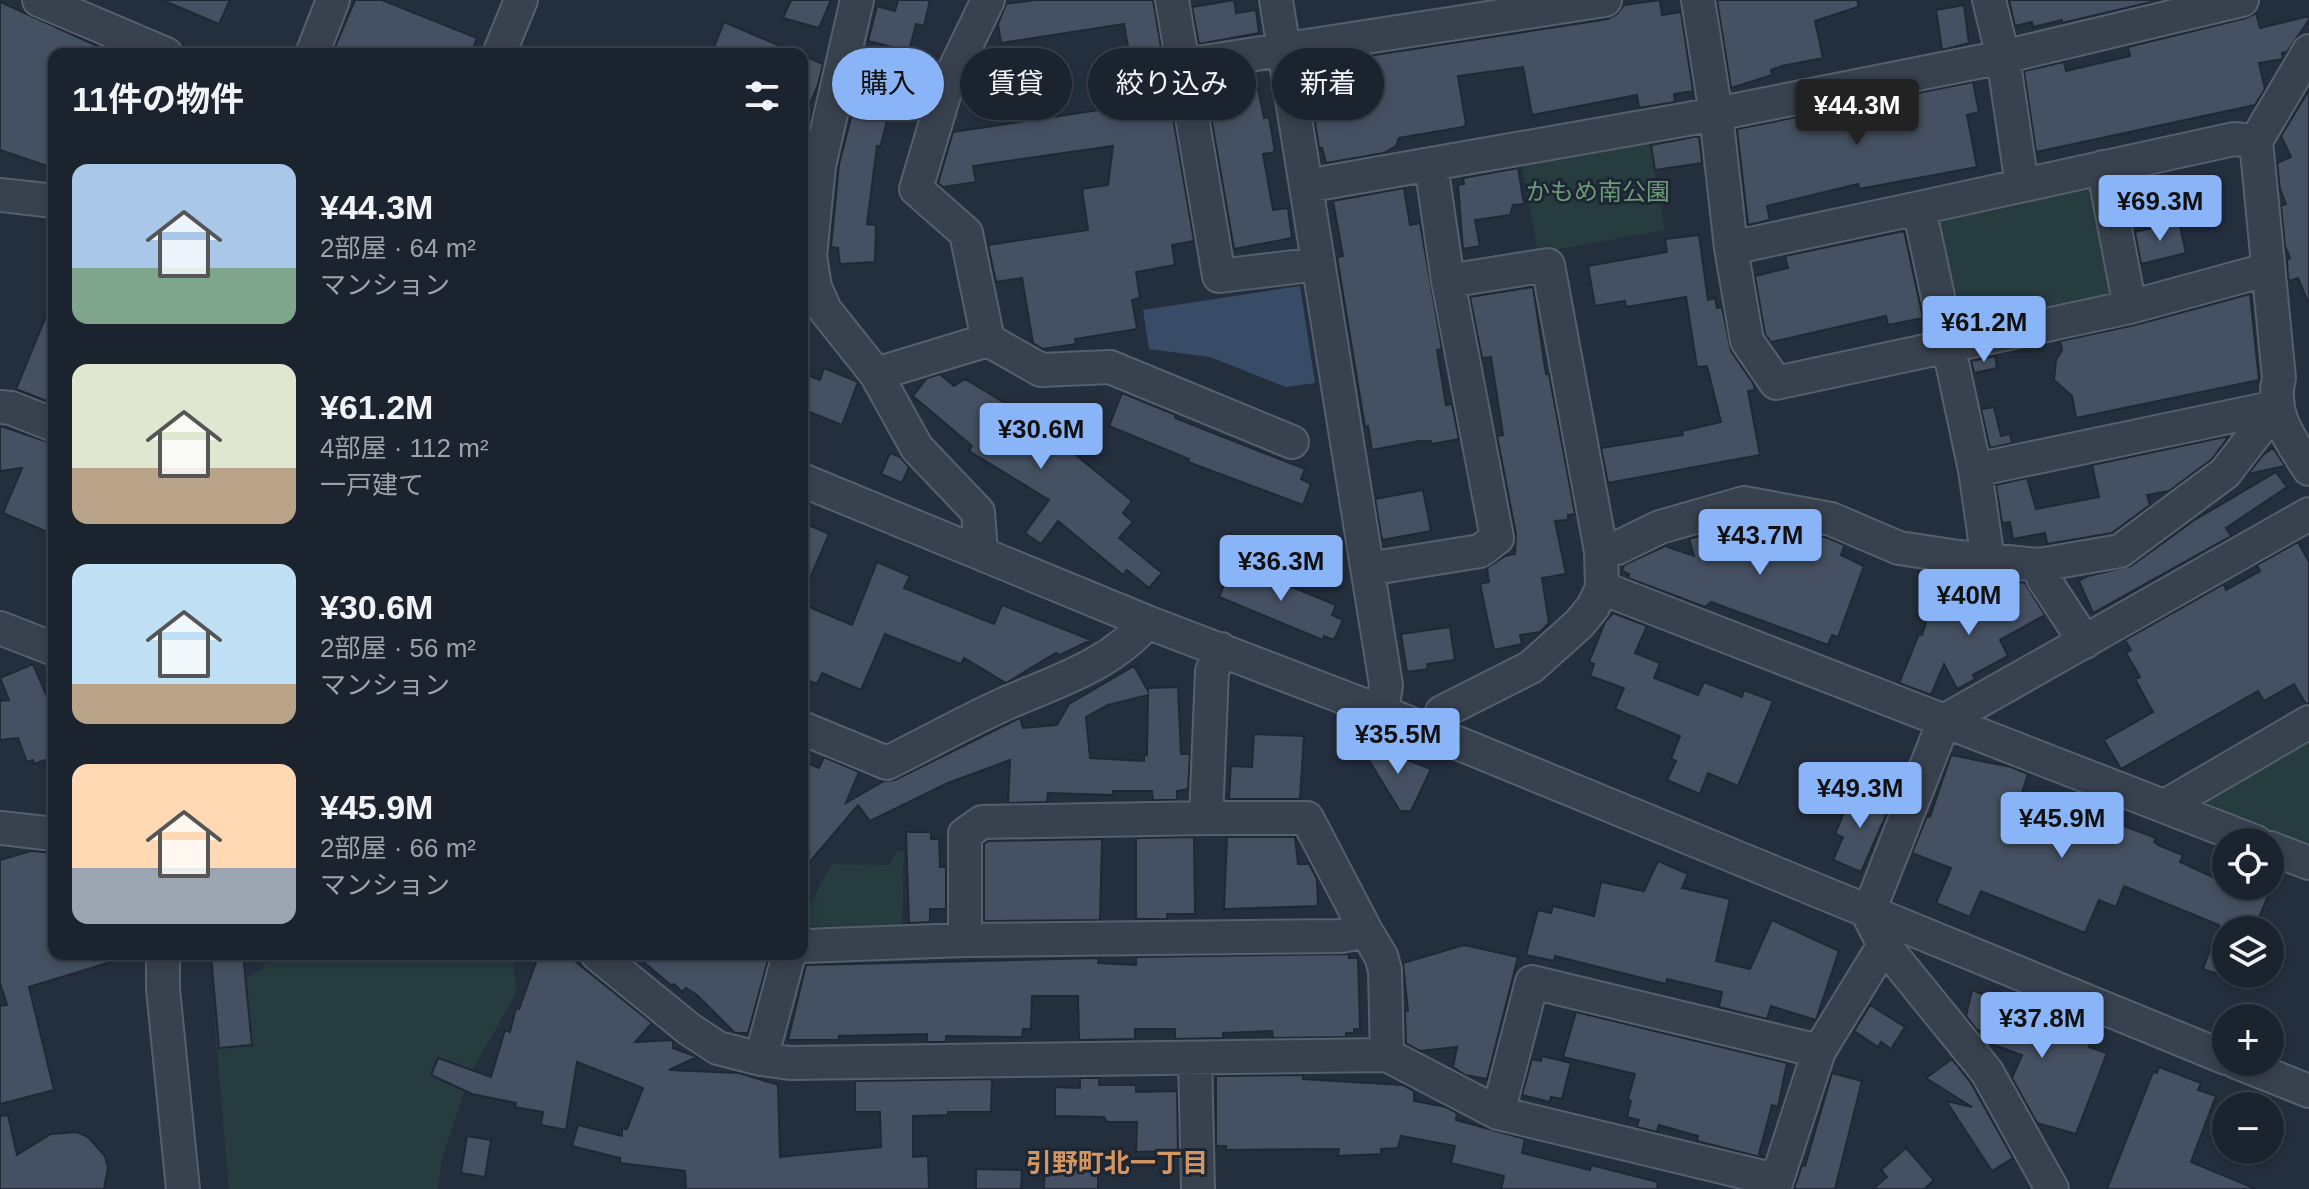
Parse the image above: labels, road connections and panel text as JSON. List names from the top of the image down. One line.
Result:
{"districts":["引野町北一丁目"],"parks":["かもめ南公園"],"page":{"chip":["購入","賃貸","絞り込み","新着"],"heading":"11件の物件","price":["¥44.3M","¥69.3M","¥61.2M","¥30.6M","¥43.7M","¥36.3M","¥40M","¥35.5M","¥49.3M","¥45.9M","¥37.8M"],"list":[{"name":"¥44.3M","note":"2部屋 · 64 m² · マンション"},{"name":"¥61.2M","note":"4部屋 · 112 m² · 一戸建て"},{"name":"¥30.6M","note":"2部屋 · 56 m² · マンション"},{"name":"¥45.9M","note":"2部屋 · 66 m² · マンション"}],"map_buttons":["+","−"]}}
